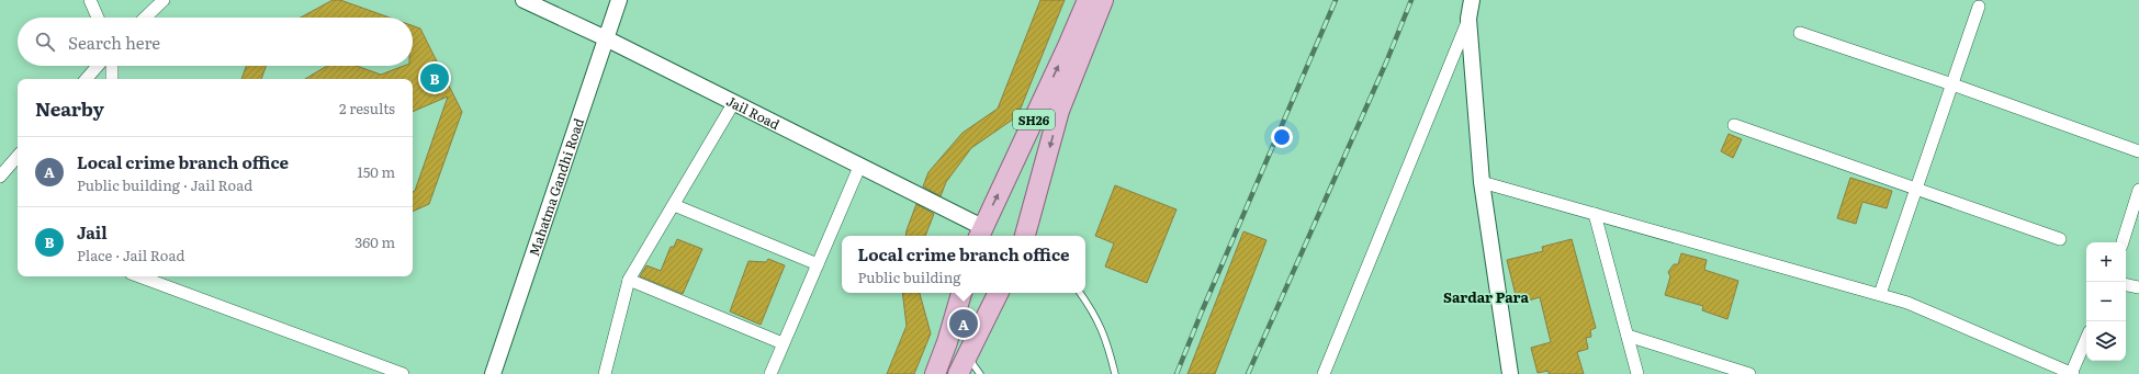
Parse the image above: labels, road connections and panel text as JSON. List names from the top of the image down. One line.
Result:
{"streets":{"main road":["SH26"],"street":["Jail Road","Mahatma Gandhi Road"]},"crossings":[["Jail Road","SH26"],["Jail Road","Mahatma Gandhi Road"]],"districts":["Sardar Para"],"page":{"search":"Search here","pins":["B","A"],"heading":["Nearby","2 results"],"list":[{"mark":"A","name":"Local crime branch office","note":"Public building · Jail Road","value":"150 m"},{"mark":"B","name":"Jail","note":"Place · Jail Road","value":"360 m"}],"popup":["Local crime branch office","Public building"],"map_buttons":["+","−"]}}
